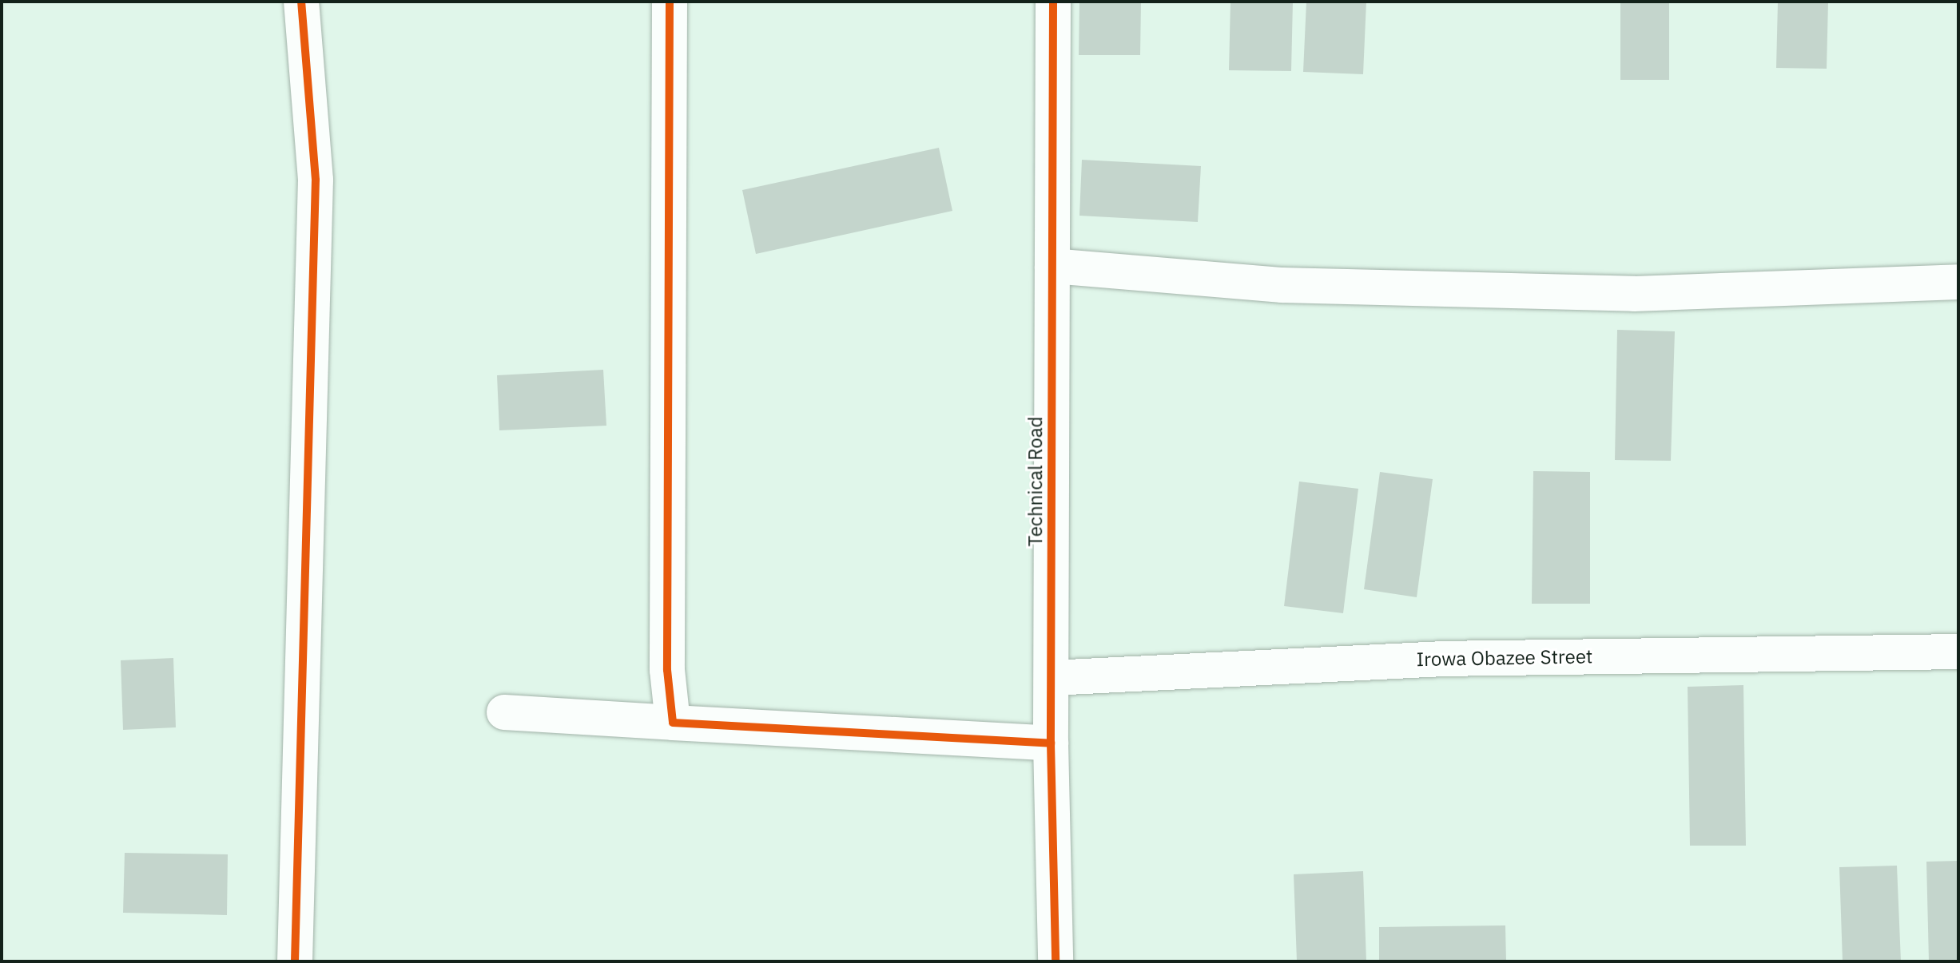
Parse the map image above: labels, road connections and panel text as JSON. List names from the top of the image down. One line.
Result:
{"streets":{"street":["Technical Road","Irowa Obazee Street"]},"crossings":[["Technical Road","Irowa Obazee Street"]]}
